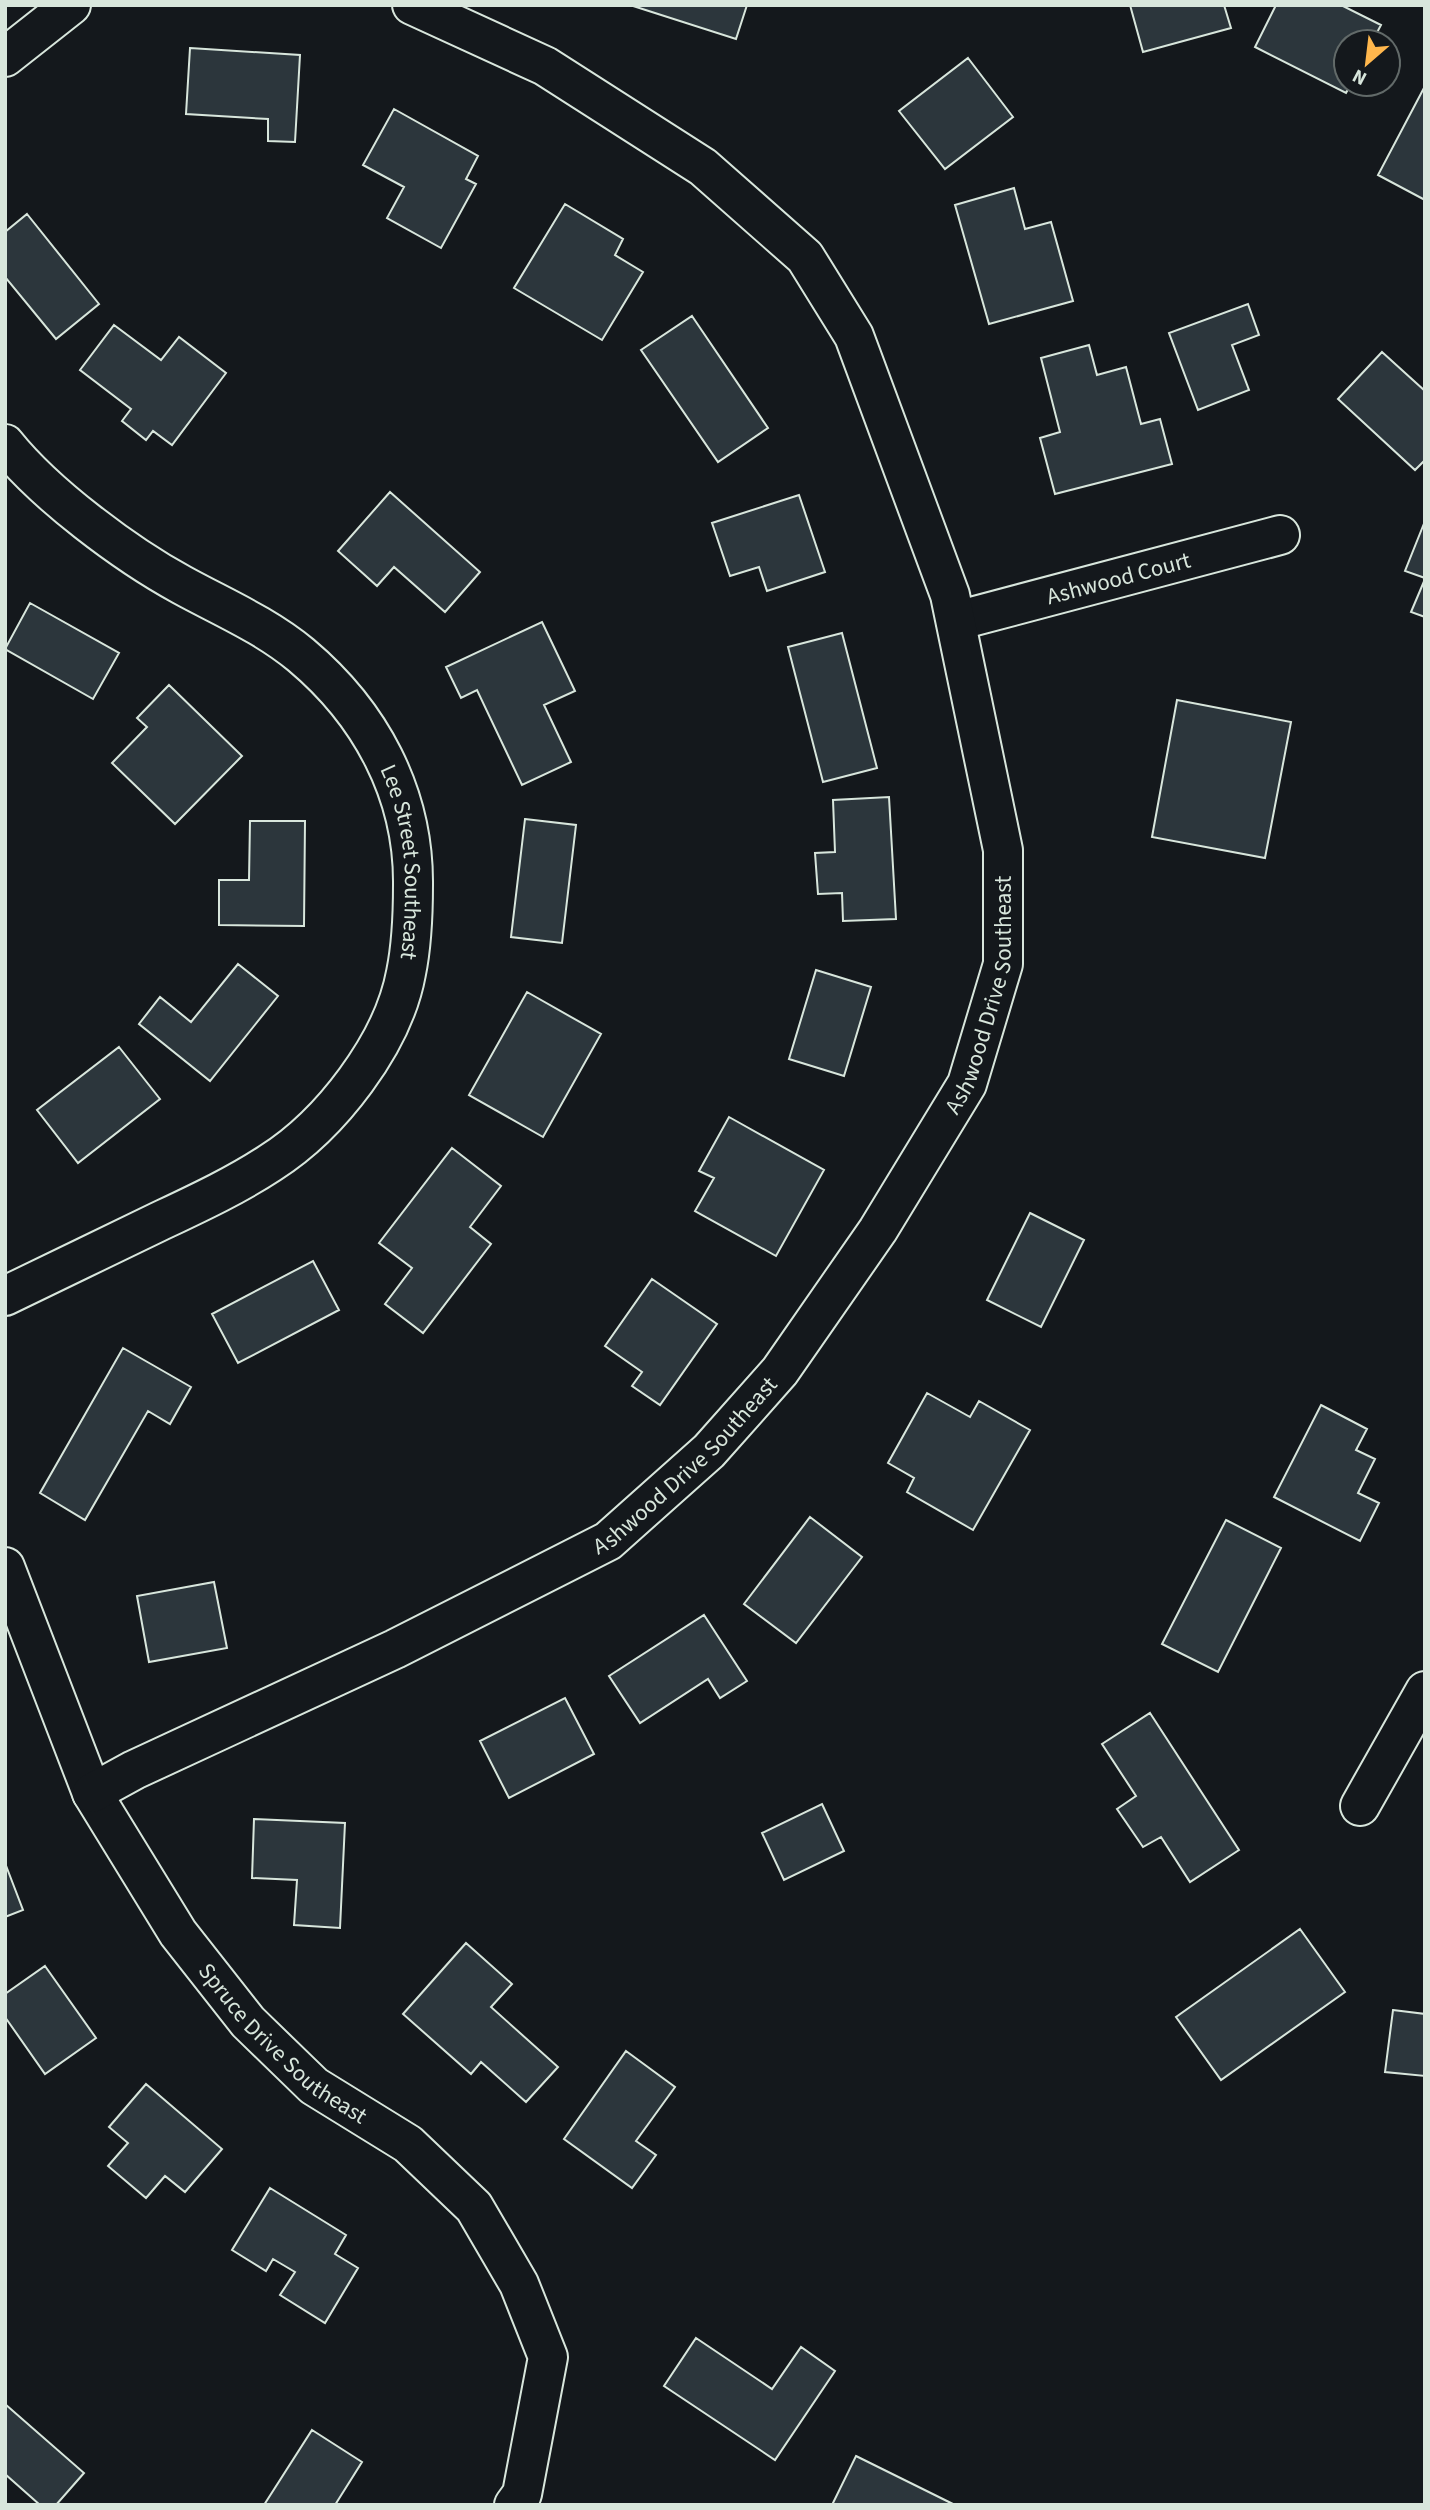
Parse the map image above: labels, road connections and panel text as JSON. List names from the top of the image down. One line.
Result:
{"streets":{"street":["Ashwood Court","Lee Street Southeast","Ashwood Drive Southeast","Spruce Drive Southeast"]},"crossings":[["Ashwood Court","Ashwood Drive Southeast"],["Ashwood Drive Southeast","Spruce Drive Southeast"]],"north":"bottom left"}
